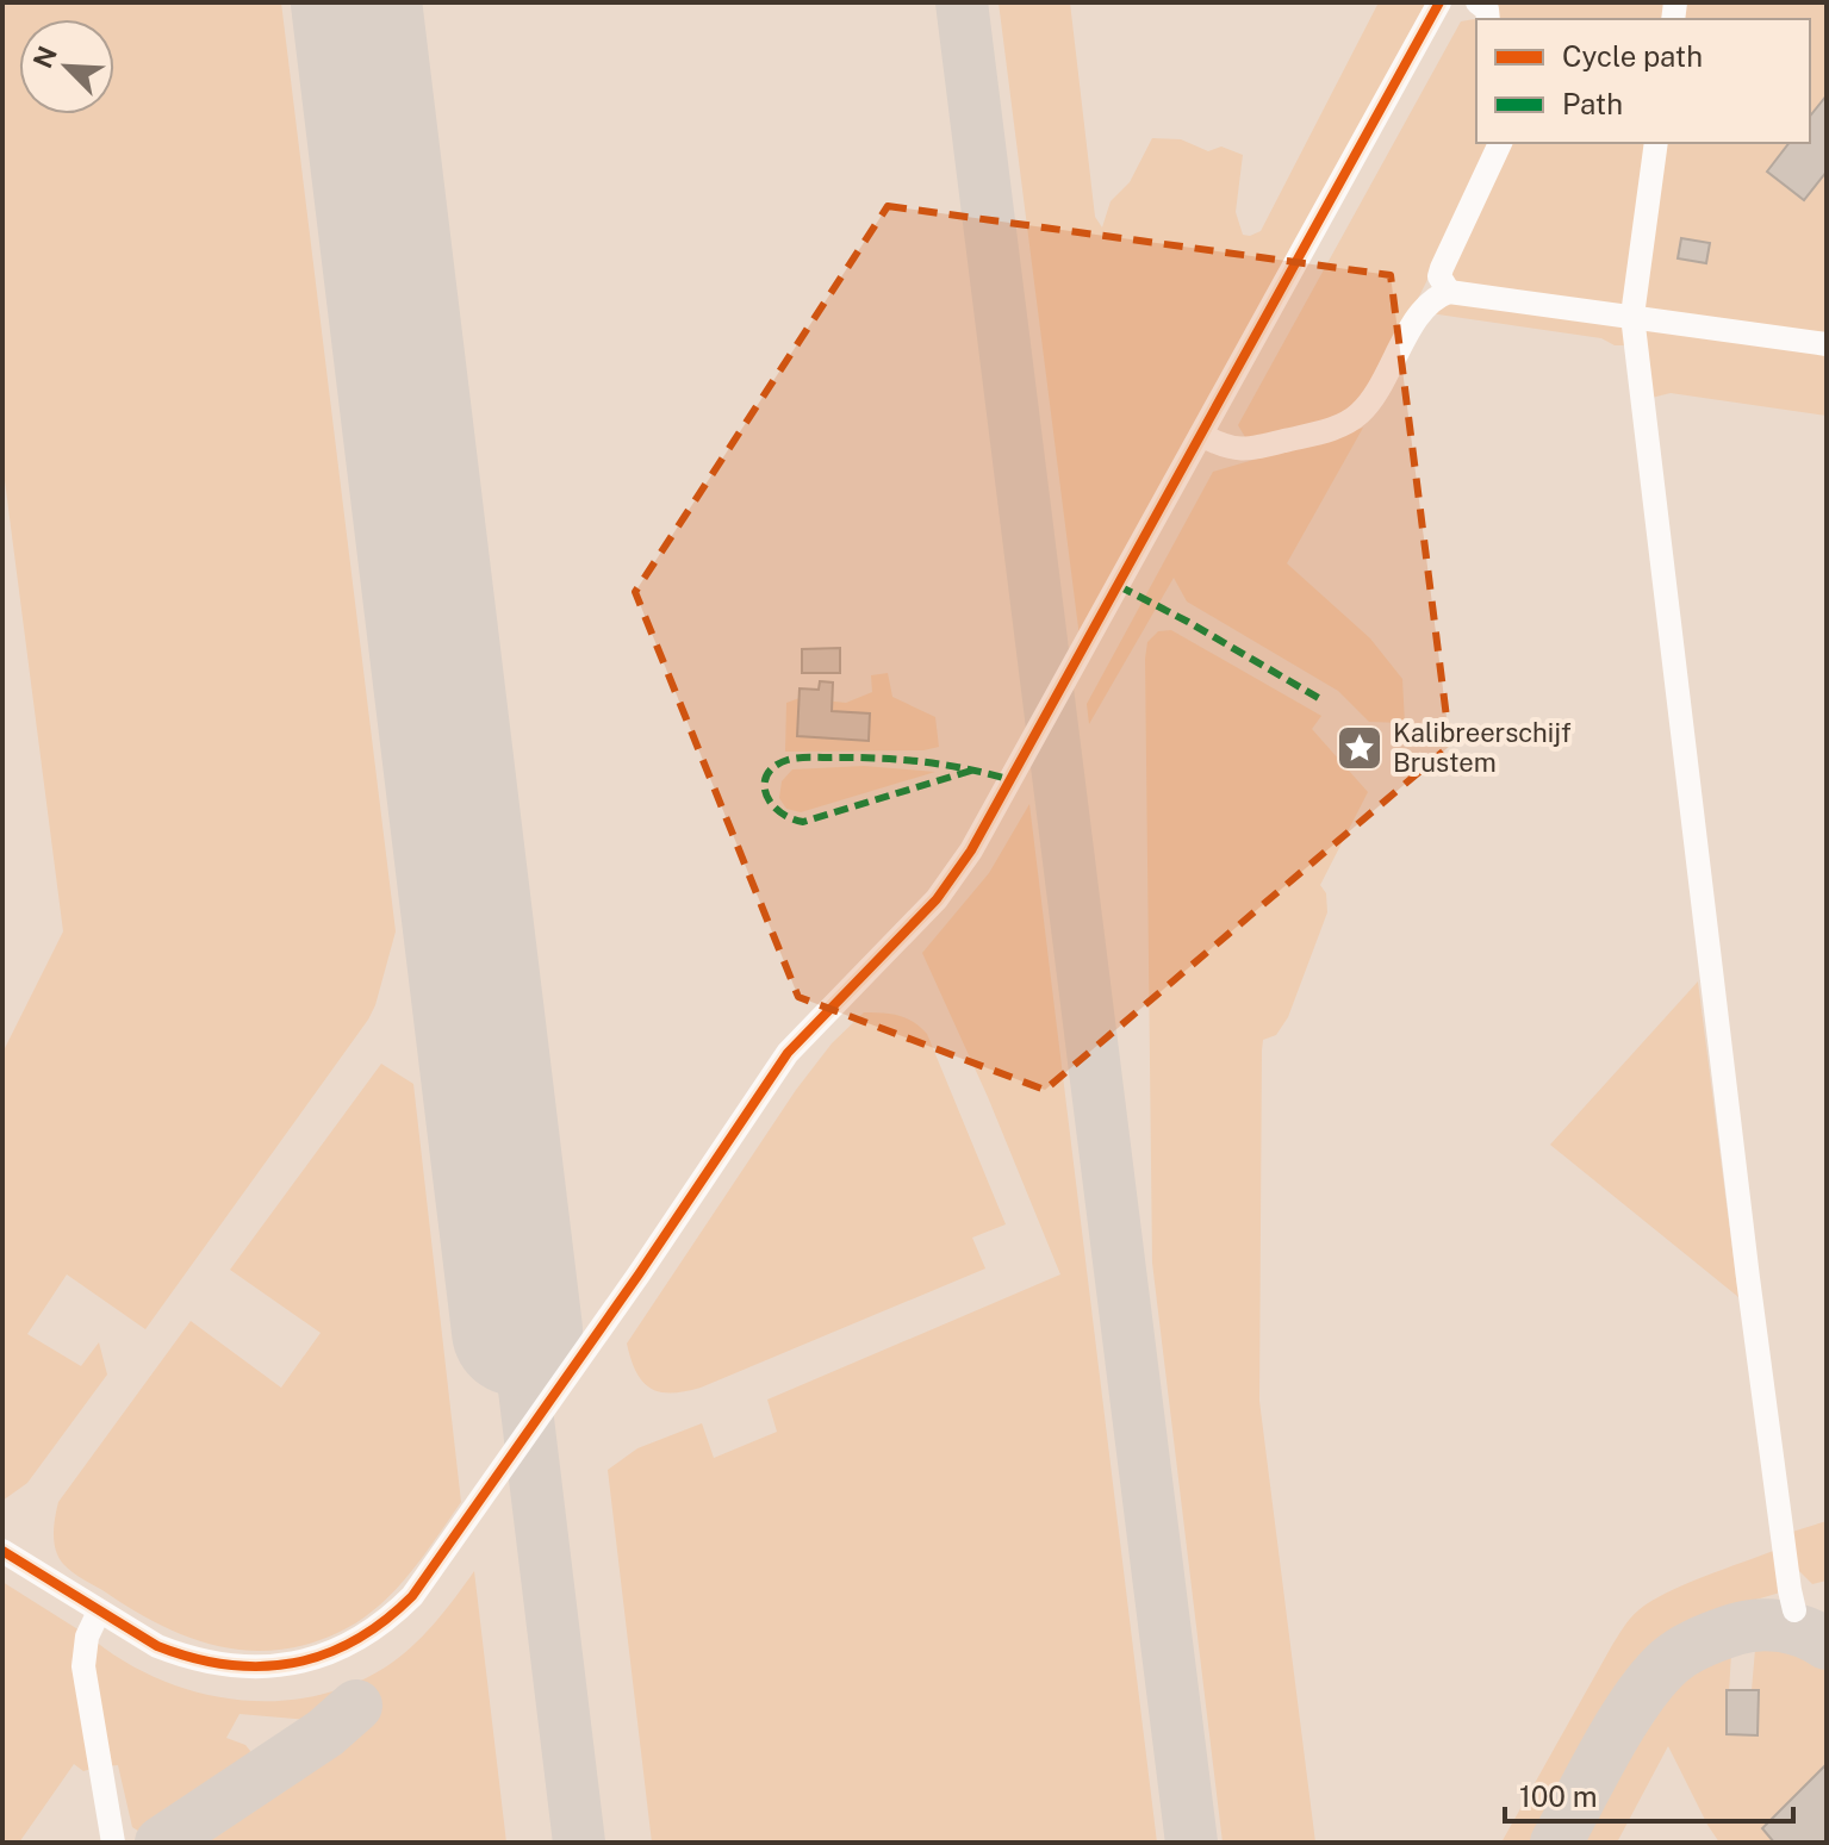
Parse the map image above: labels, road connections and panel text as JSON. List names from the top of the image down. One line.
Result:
{"places":{"place":["Kalibreerschijf Brustem"]},"legend":["Cycle path","Path"],"scale_bar":"100 m","north":"top left"}
